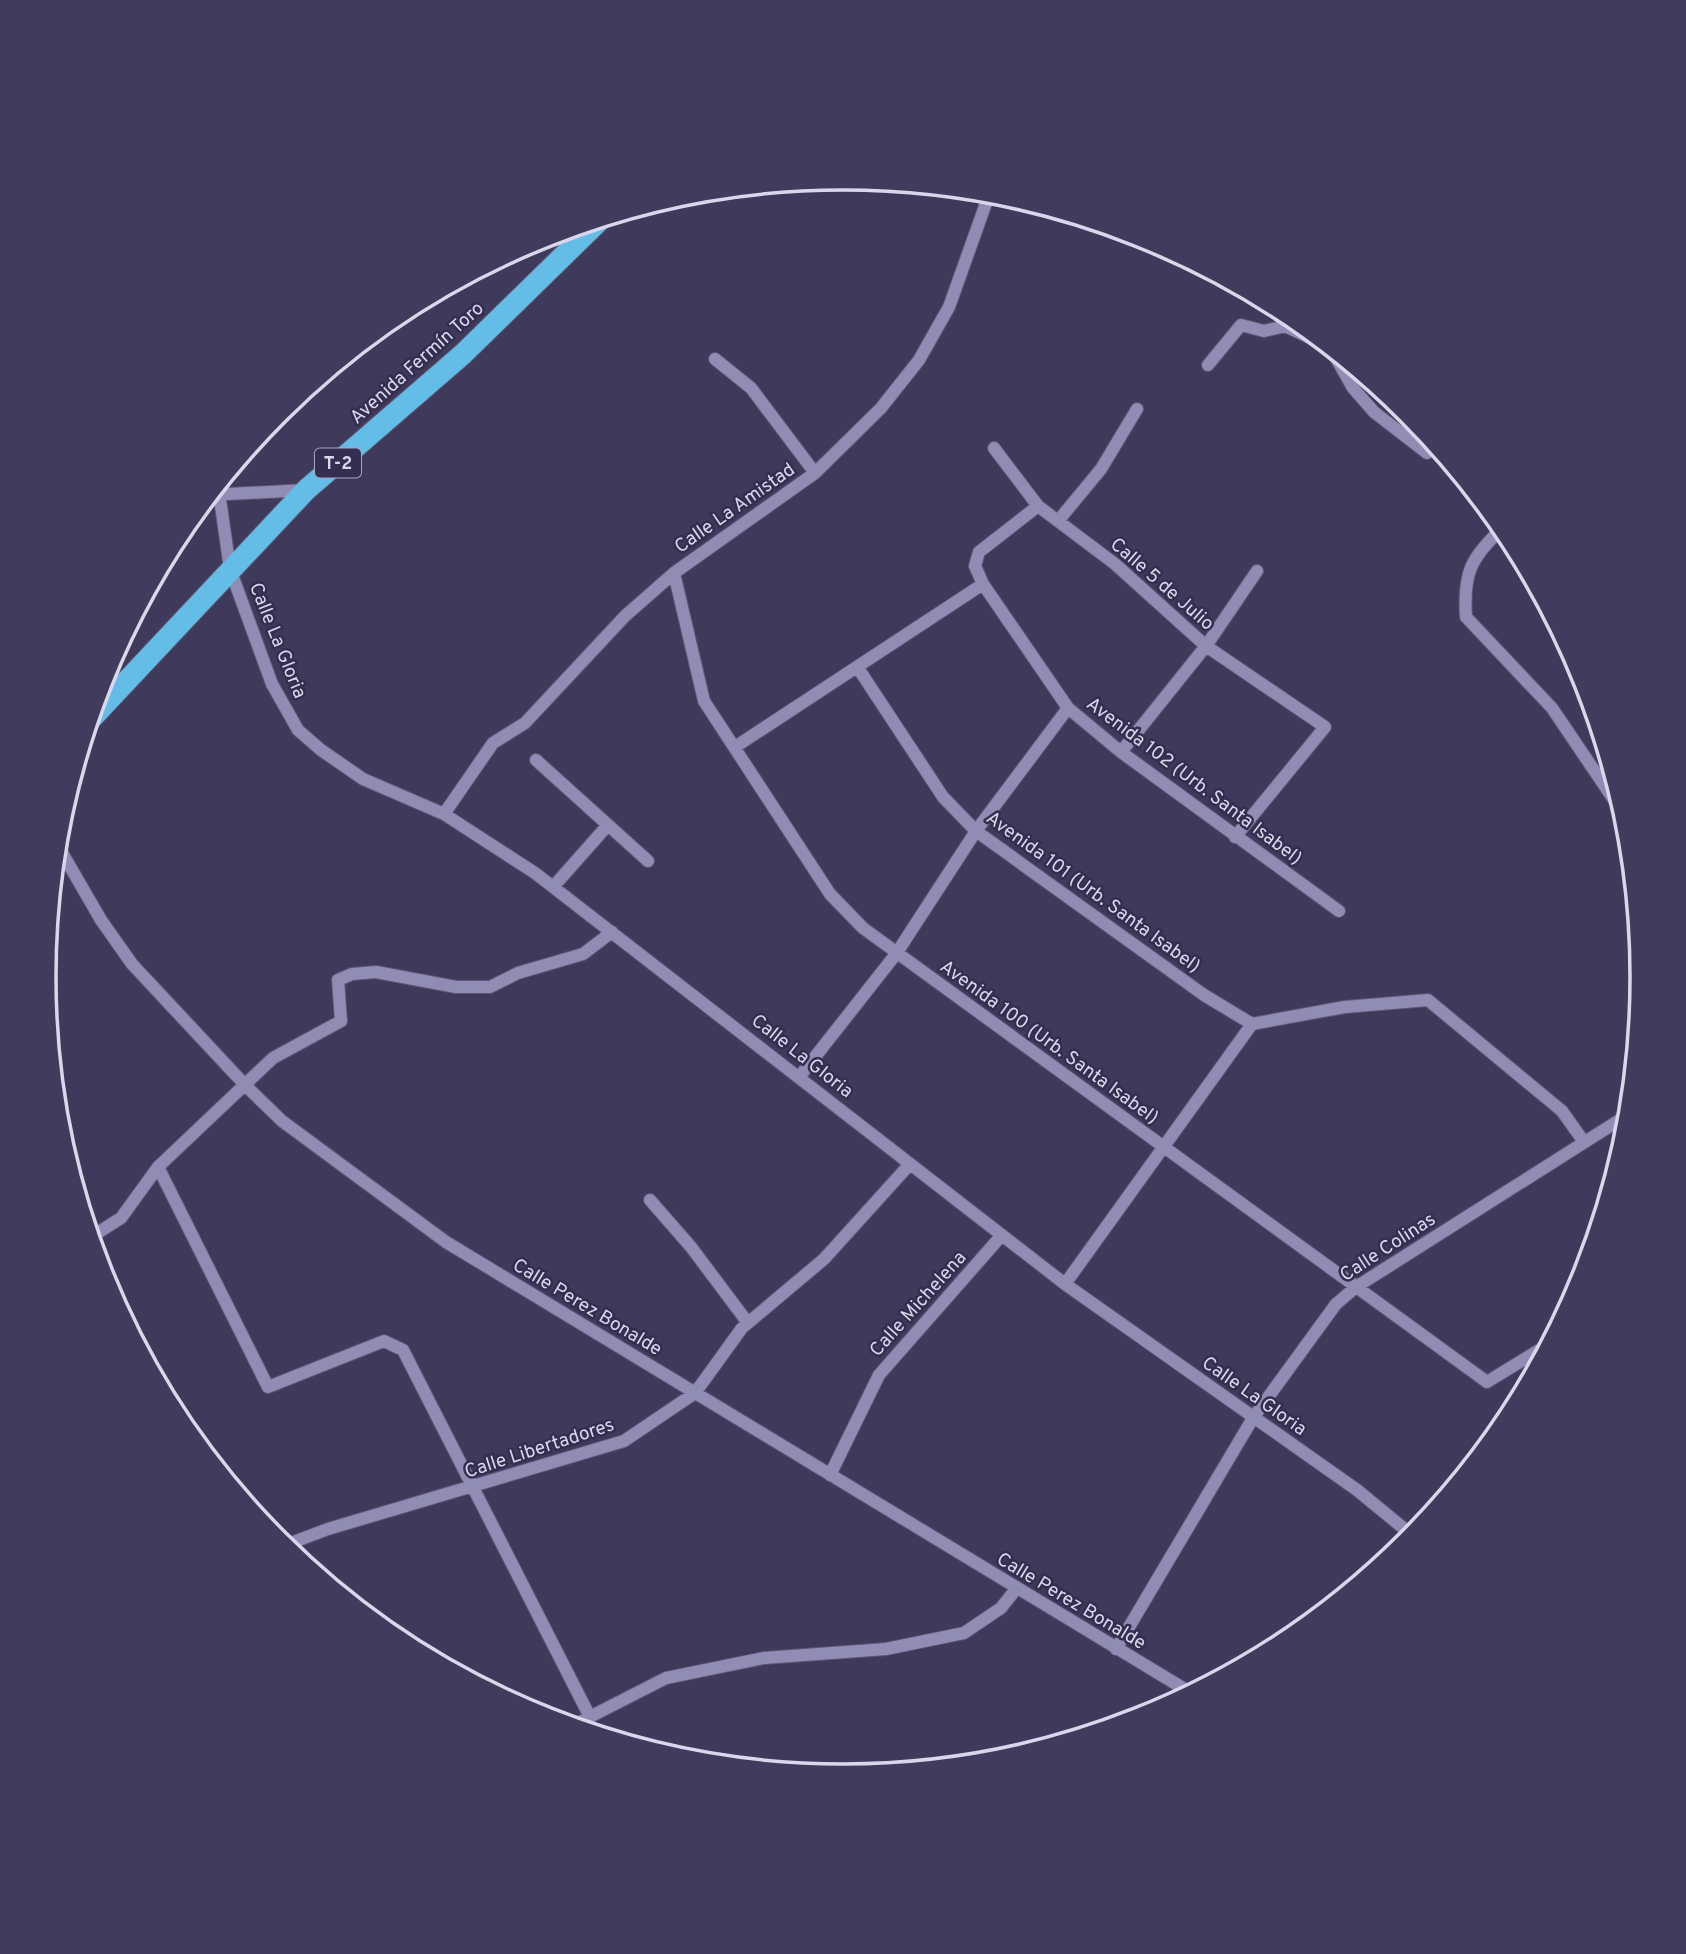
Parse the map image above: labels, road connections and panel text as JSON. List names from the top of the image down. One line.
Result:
{"streets":{"highway":["Avenida Fermín Toro","T-2"],"street":["Calle La Amistad","Calle 5 de Julio","Calle La Gloria","Avenida 102 (Urb. Santa Isabel)","Avenida 101 (Urb. Santa Isabel)","Avenida 100 (Urb. Santa Isabel)","Calle Colinas","Calle Michelena","Calle Perez Bonalde","Calle Libertadores"]},"crossings":[["Avenida Fermín Toro","Calle La Gloria"],["Calle La Amistad","Calle La Gloria"],["Calle La Amistad","Avenida 100 (Urb. Santa Isabel)"],["Calle 5 de Julio","Avenida 102 (Urb. Santa Isabel)"],["Calle La Gloria","Calle Colinas"],["Calle La Gloria","Calle Michelena"],["Calle La Gloria","Calle Libertadores"],["Avenida 100 (Urb. Santa Isabel)","Calle Colinas"],["Calle Colinas","Calle Perez Bonalde"],["Calle Michelena","Calle Perez Bonalde"],["Calle Perez Bonalde","Calle Libertadores"]]}
